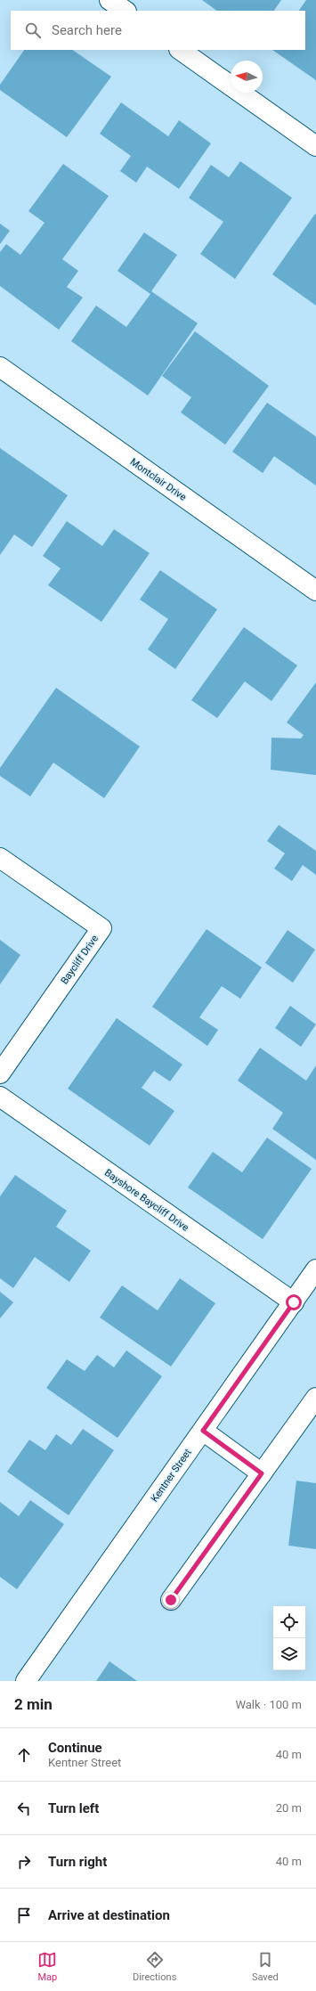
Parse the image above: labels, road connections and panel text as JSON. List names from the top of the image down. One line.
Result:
{"streets":{"street":["Montclair Drive","Baycliff Drive","Bayshore Baycliff Drive","Kentner Street"]},"crossings":[["Bayshore Baycliff Drive","Kentner Street"]],"north":"left","page":{"search":"Search here","heading":["2 min","Walk · 100 m"],"list":[["Continue","Kentner Street","40 m"],["Turn left","20 m"],["Turn right","40 m"],"Arrive at destination"],"nav":["Map","Directions","Saved"]}}
